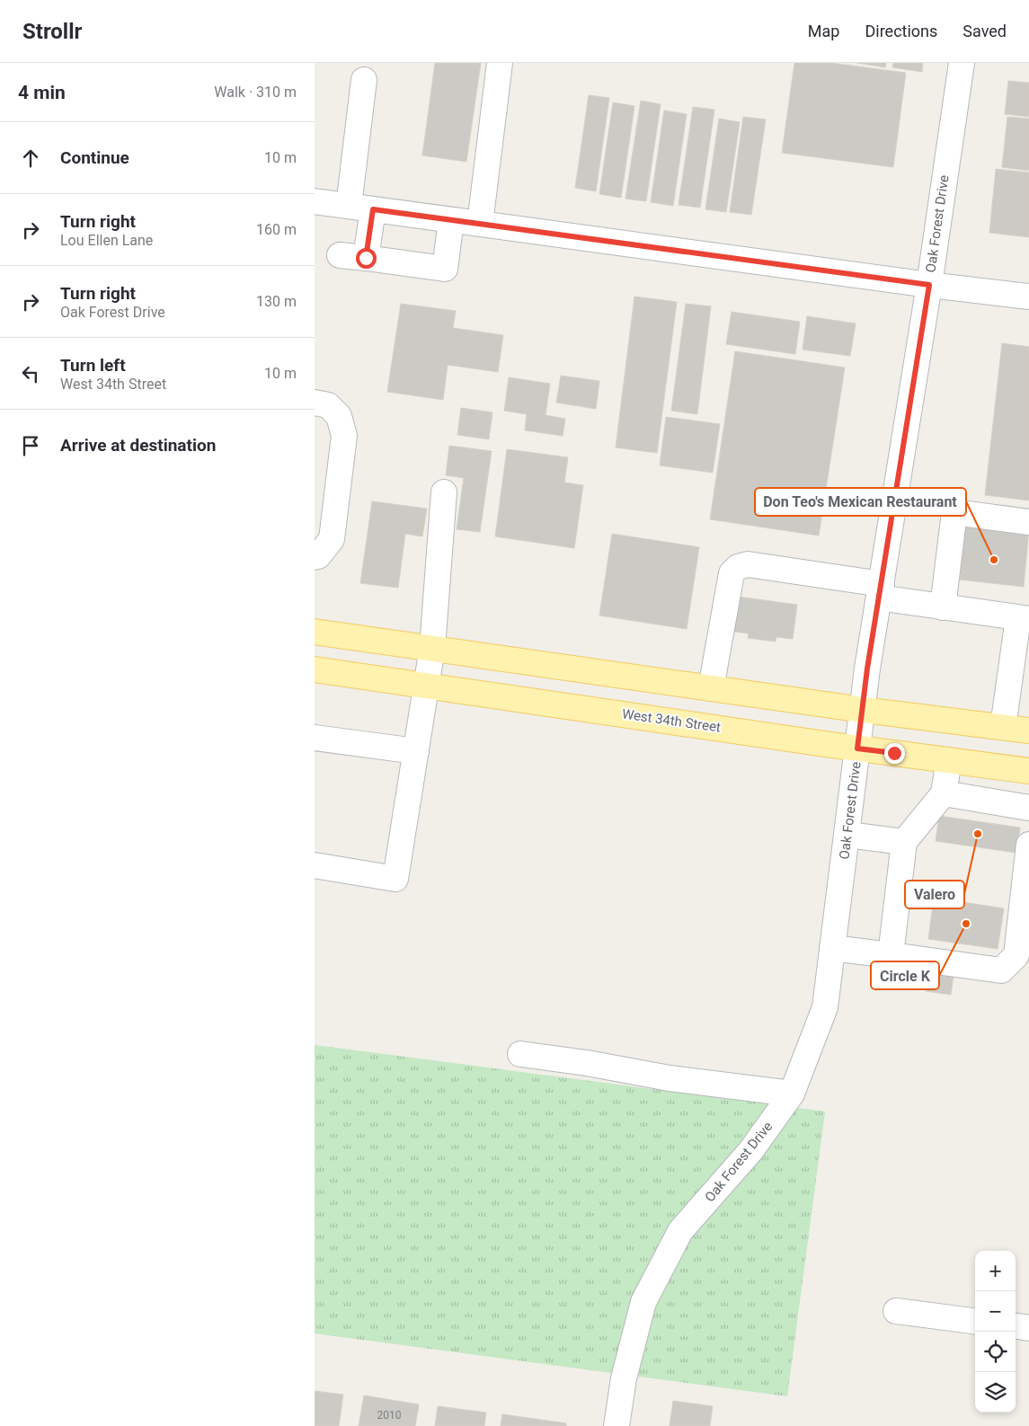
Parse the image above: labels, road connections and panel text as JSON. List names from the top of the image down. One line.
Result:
{"streets":{"main road":["West 34th Street"],"street":["Oak Forest Drive"]},"crossings":[["Oak Forest Drive","West 34th Street"]],"places":["Don Teo's Mexican Restaurant","Valero","Circle K"],"house_numbers":["2010"],"page":{"header":"Strollr","nav":["Map","Directions","Saved"],"heading":["4 min","Walk · 310 m"],"list":[["Continue","10 m"],["Turn right","Lou Ellen Lane","160 m"],["Turn right","Oak Forest Drive","130 m"],["Turn left","West 34th Street","10 m"],"Arrive at destination"],"map_buttons":["+","−"]}}
